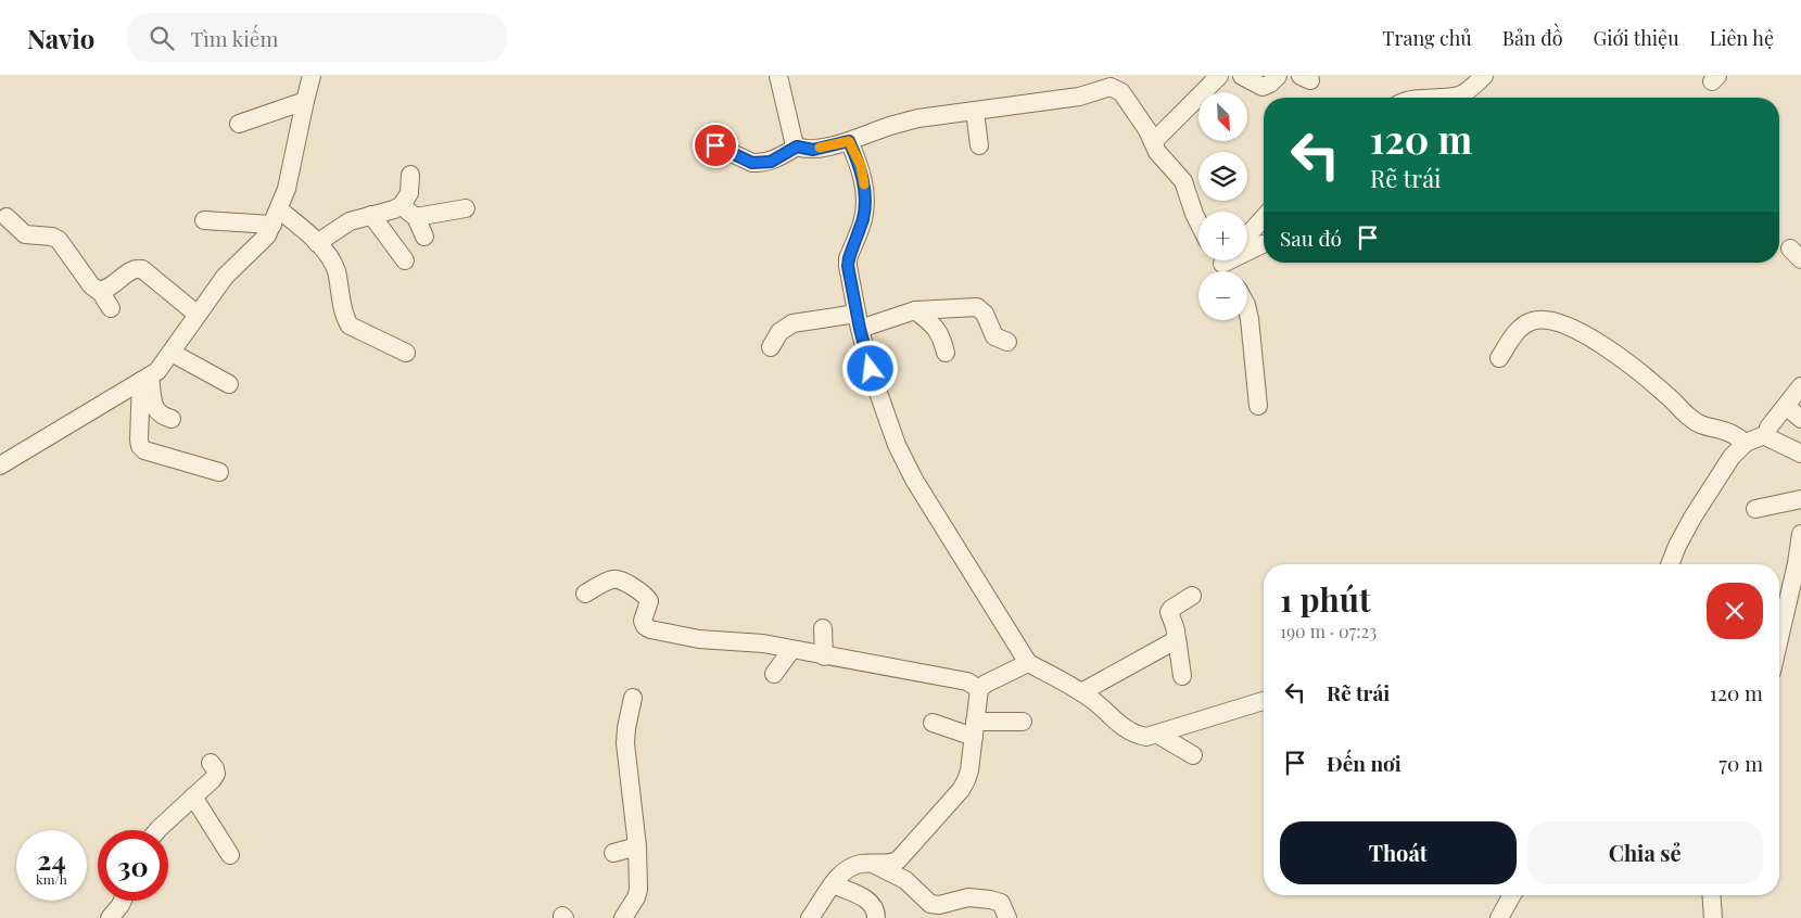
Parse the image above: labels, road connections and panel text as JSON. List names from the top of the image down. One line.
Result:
{"north":"bottom right","page":{"header":"Navio","search":"Tìm kiếm","nav":["Trang chủ","Bản đồ","Giới thiệu","Liên hệ"],"map_buttons":["+","−"],"turn":["120 m","Rẽ trái"],"then":"Sau đó","heading":["1 phút","190 m · 07:23"],"list":[{"name":"Rẽ trái","value":"120 m"},{"name":"Đến nơi","value":"70 m"}],"buttons":["Thoát","Chia sẻ"],"speed":"24 km/h","limit":"30"}}
